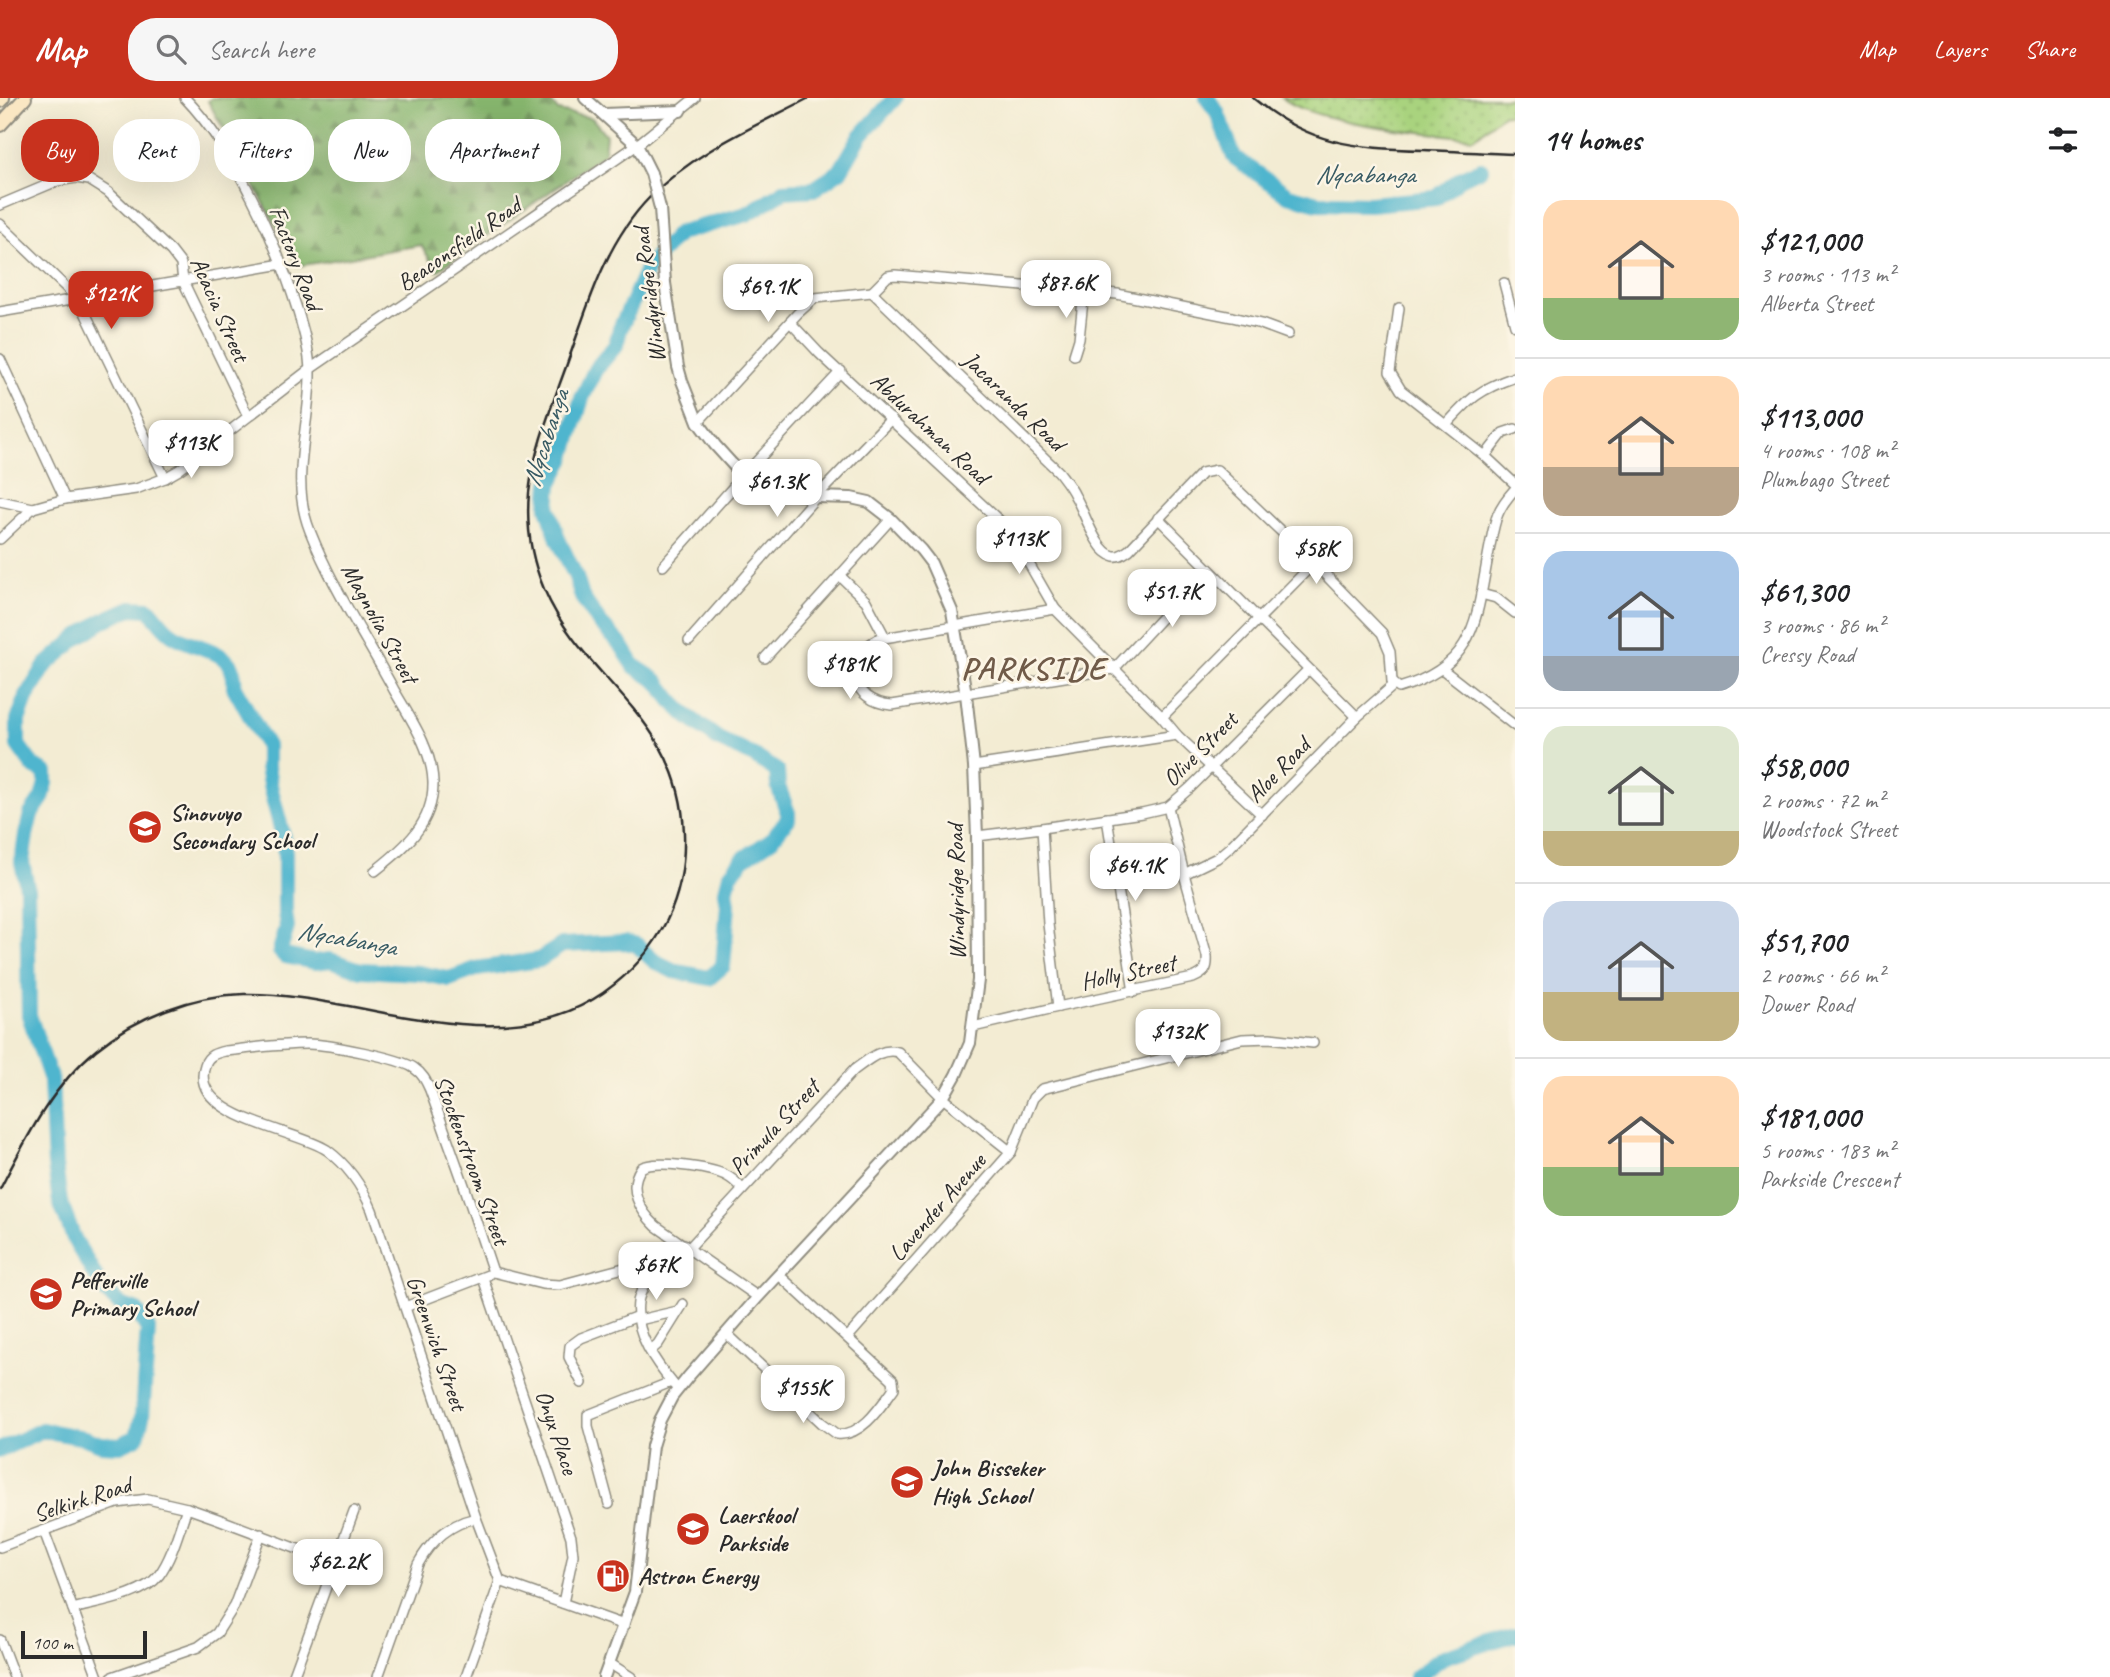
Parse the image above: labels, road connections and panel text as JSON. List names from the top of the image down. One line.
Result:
{"streets":{"street":["Beaconsfield Road","Factory Road","Windyridge Road","Acacia Street","Jacaranda Road","Abdurahman Road","Magnolia Street","Olive Street","Aloe Road","Holly Street","Primula Street","Stockenstroom Street","Lavender Avenue","Greenwich Street","Onyx Place","Selkirk Road"]},"crossings":[["Beaconsfield Road","Factory Road"],["Beaconsfield Road","Windyridge Road"],["Beaconsfield Road","Acacia Street"],["Beaconsfield Road","Magnolia Street"],["Factory Road","Magnolia Street"],["Windyridge Road","Olive Street"],["Windyridge Road","Holly Street"],["Windyridge Road","Primula Street"],["Abdurahman Road","Olive Street"],["Abdurahman Road","Aloe Road"],["Olive Street","Holly Street"],["Aloe Road","Holly Street"],["Stockenstroom Street","Greenwich Street"]],"districts":["PARKSIDE"],"water":["Nqcabanga"],"places":{"school or university":["Sinovuyo Secondary School","Pefferville Primary School","John Bisseker High School","Laerskool Parkside"],"fuel station":["Astron Energy"]},"scale_bar":"100 m","page":{"header":"Map","search":"Search here","nav":["Map","Layers","Share"],"heading":"14 homes","chip":["Buy","Rent","Filters","New","Apartment"],"list":[{"name":"$121,000","note":"3 rooms · 113 m² · Alberta Street"},{"name":"$113,000","note":"4 rooms · 108 m² · Plumbago Street"},{"name":"$61,300","note":"3 rooms · 86 m² · Cressy Road"},{"name":"$58,000","note":"2 rooms · 72 m² · Woodstock Street"},{"name":"$51,700","note":"2 rooms · 66 m² · Dower Road"},{"name":"$181,000","note":"5 rooms · 183 m² · Parkside Crescent"}],"price":["$87.6K","$69.1K","$121K","$113K","$61.3K","$113K","$58K","$51.7K","$181K","$64.1K","$132K","$67K","$155K","$62.2K"],"scale":"100 m"}}
